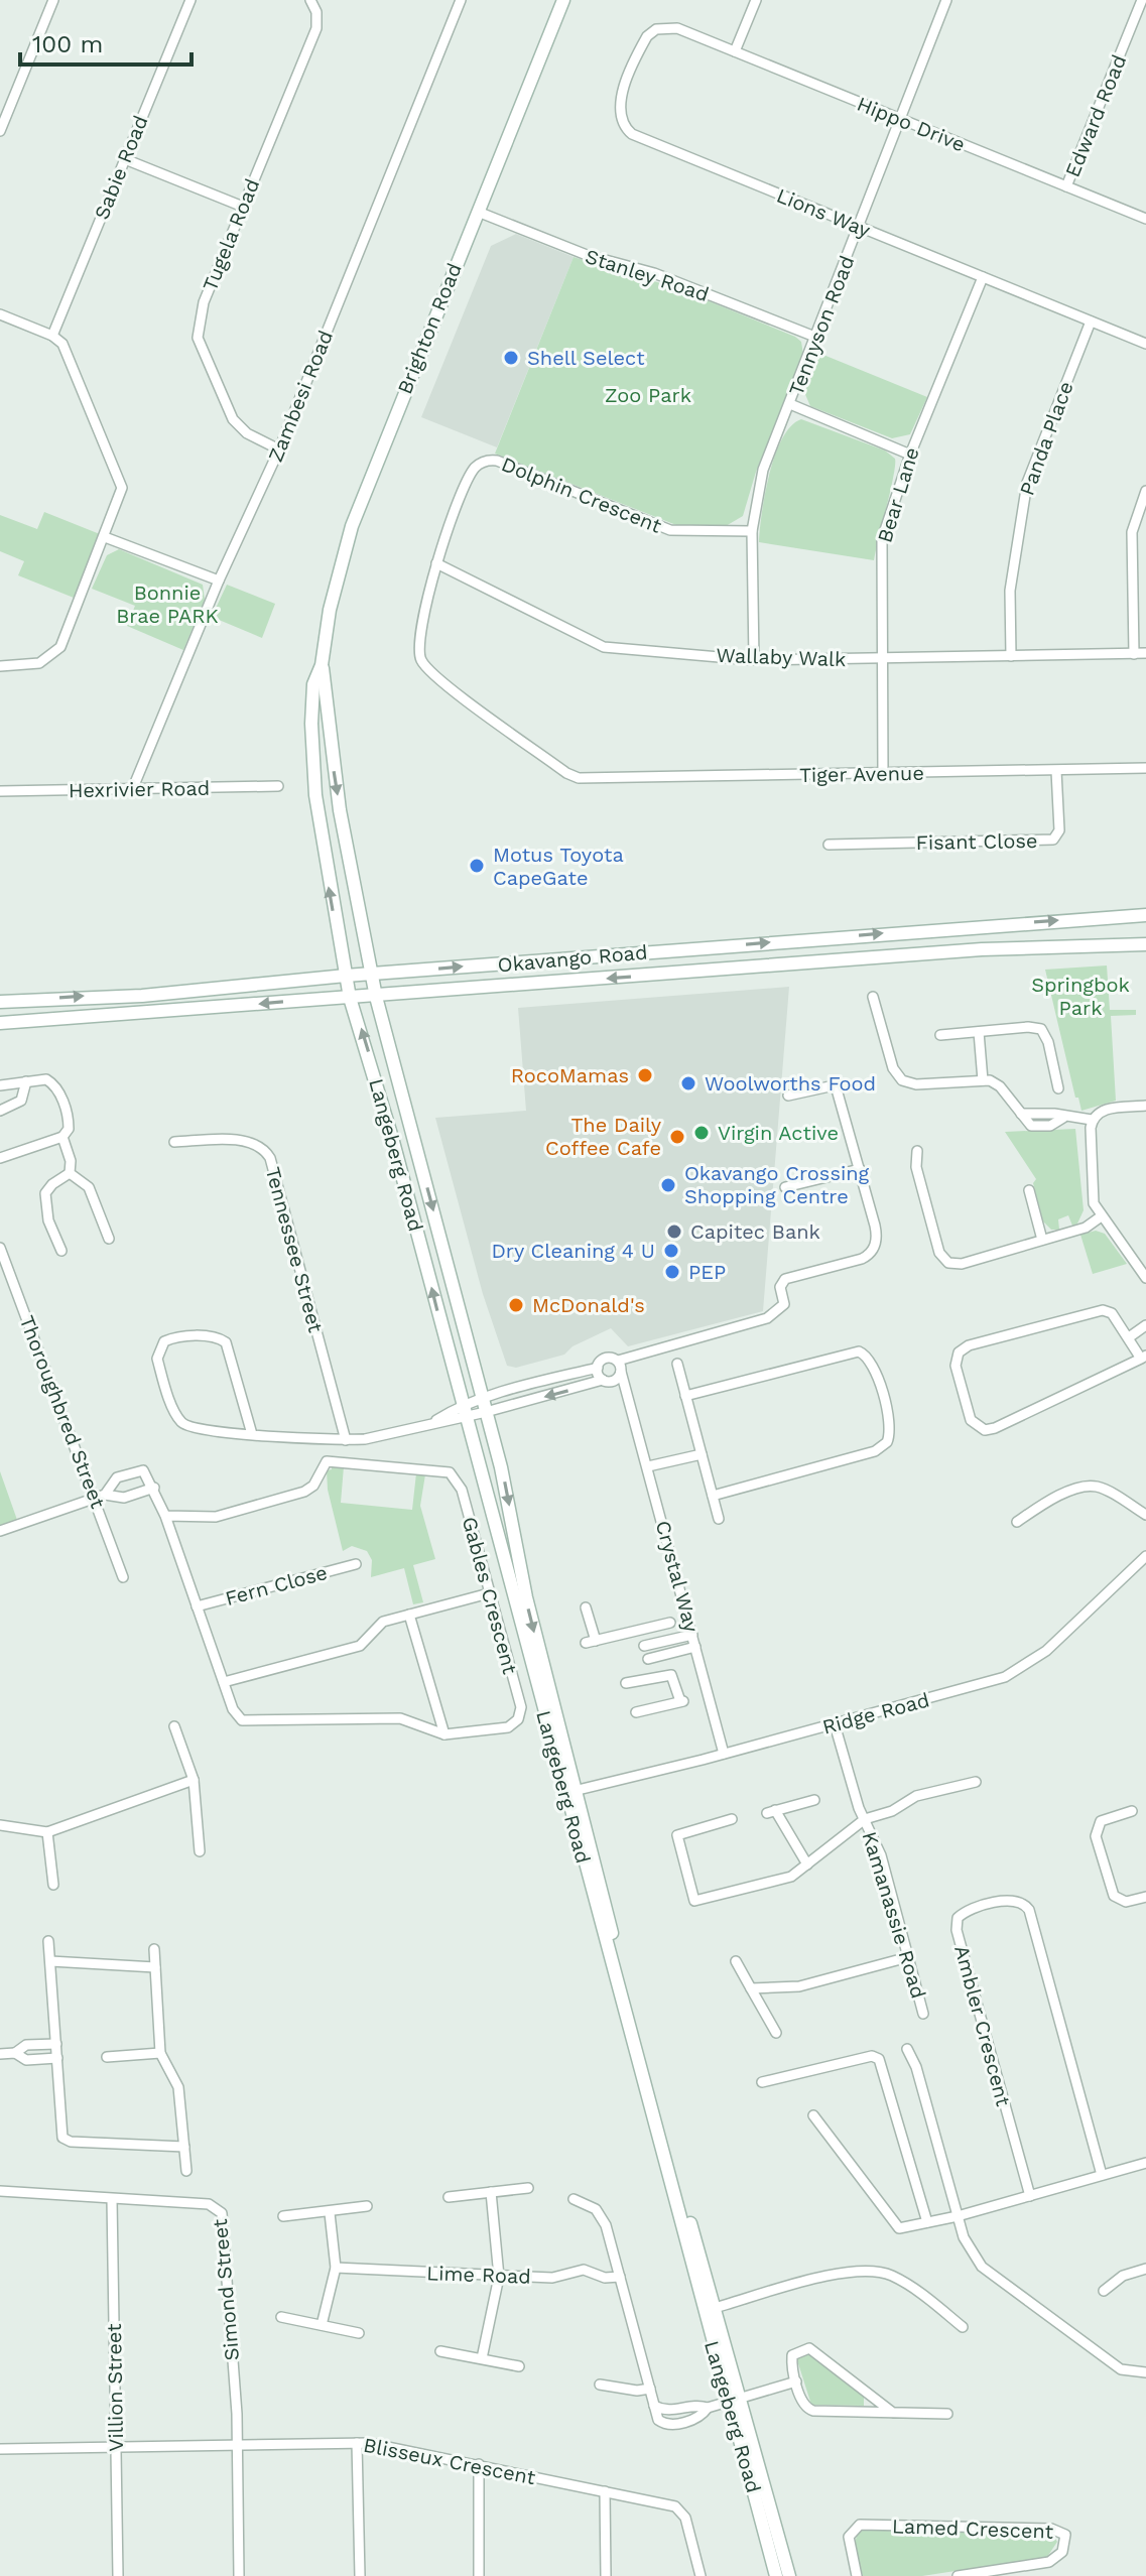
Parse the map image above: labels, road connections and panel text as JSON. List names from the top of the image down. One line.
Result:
{"streets":{"main road":["Brighton Road","Okavango Road","Langeberg Road"],"street":["Edward Road","Hippo Drive","Sabie Road","Lions Way","Tugela Road","Stanley Road","Tennyson Road","Zambesi Road","Panda Place","Dolphin Crescent","Bear Lane","Wallaby Walk","Tiger Avenue","Hexrivier Road","Fisant Close","Tennessee Street","Thoroughbred Street","Crystal Way","Fern Close","Gables Crescent","Ridge Road","Kamanassie Road","Ambler Crescent","Lime Road","Simond Street","Villion Street","Blisseux Crescent","Lamed Crescent"]},"crossings":[["Edward Road","Hippo Drive"],["Hippo Drive","Lions Way"],["Hippo Drive","Tennyson Road"],["Lions Way","Tennyson Road"],["Lions Way","Panda Place"],["Lions Way","Bear Lane"],["Tugela Road","Zambesi Road"],["Stanley Road","Tennyson Road"],["Stanley Road","Brighton Road"],["Tennyson Road","Dolphin Crescent"],["Tennyson Road","Wallaby Walk"],["Brighton Road","Okavango Road"],["Brighton Road","Langeberg Road"],["Zambesi Road","Hexrivier Road"],["Panda Place","Wallaby Walk"],["Dolphin Crescent","Wallaby Walk"],["Dolphin Crescent","Tiger Avenue"],["Bear Lane","Wallaby Walk"],["Bear Lane","Tiger Avenue"],["Tiger Avenue","Fisant Close"],["Okavango Road","Langeberg Road"],["Langeberg Road","Ridge Road"],["Crystal Way","Ridge Road"],["Fern Close","Gables Crescent"],["Ridge Road","Kamanassie Road"],["Simond Street","Villion Street"],["Simond Street","Blisseux Crescent"],["Villion Street","Blisseux Crescent"]],"parks":["Zoo Park","Bonnie Brae PARK","Springbok Park"],"places":["Shell Select","Motus Toyota CapeGate","RocoMamas","Woolworths Food","Virgin Active","The Daily Coffee Cafe","Okavango Crossing Shopping Centre","Capitec Bank","Dry Cleaning 4 U","PEP","McDonald's"],"scale_bar":"100 m"}
